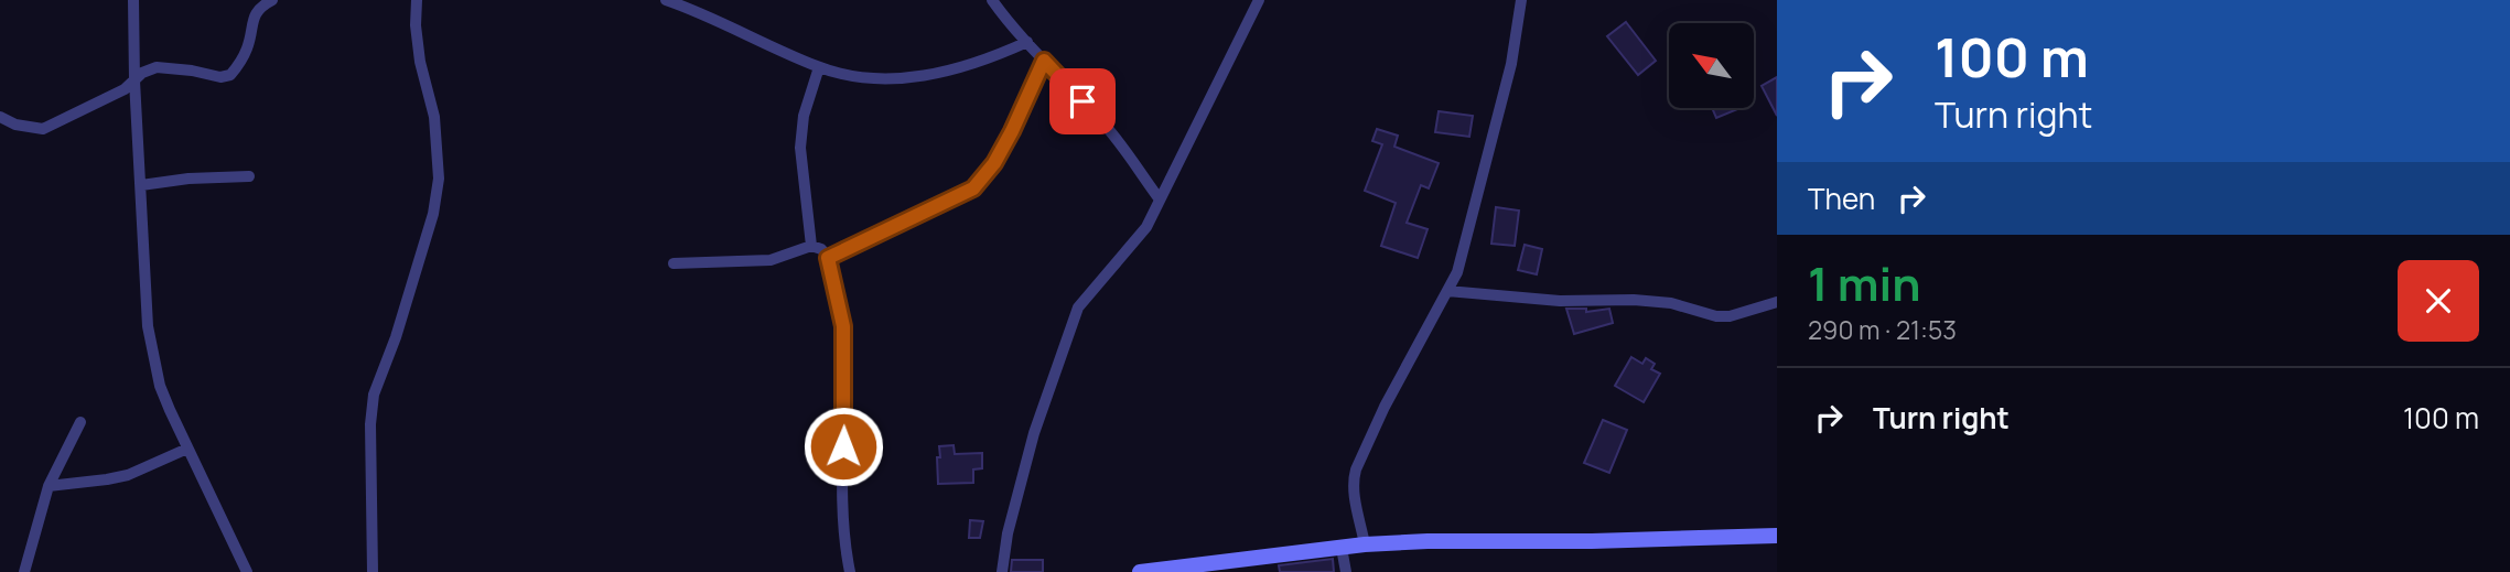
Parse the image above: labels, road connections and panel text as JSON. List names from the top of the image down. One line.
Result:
{"north":"top left","page":{"turn":["100 m","Turn right"],"then":"Then","heading":["1 min","290 m · 21:53"],"list":[{"name":"Turn right","value":"100 m"}]}}
